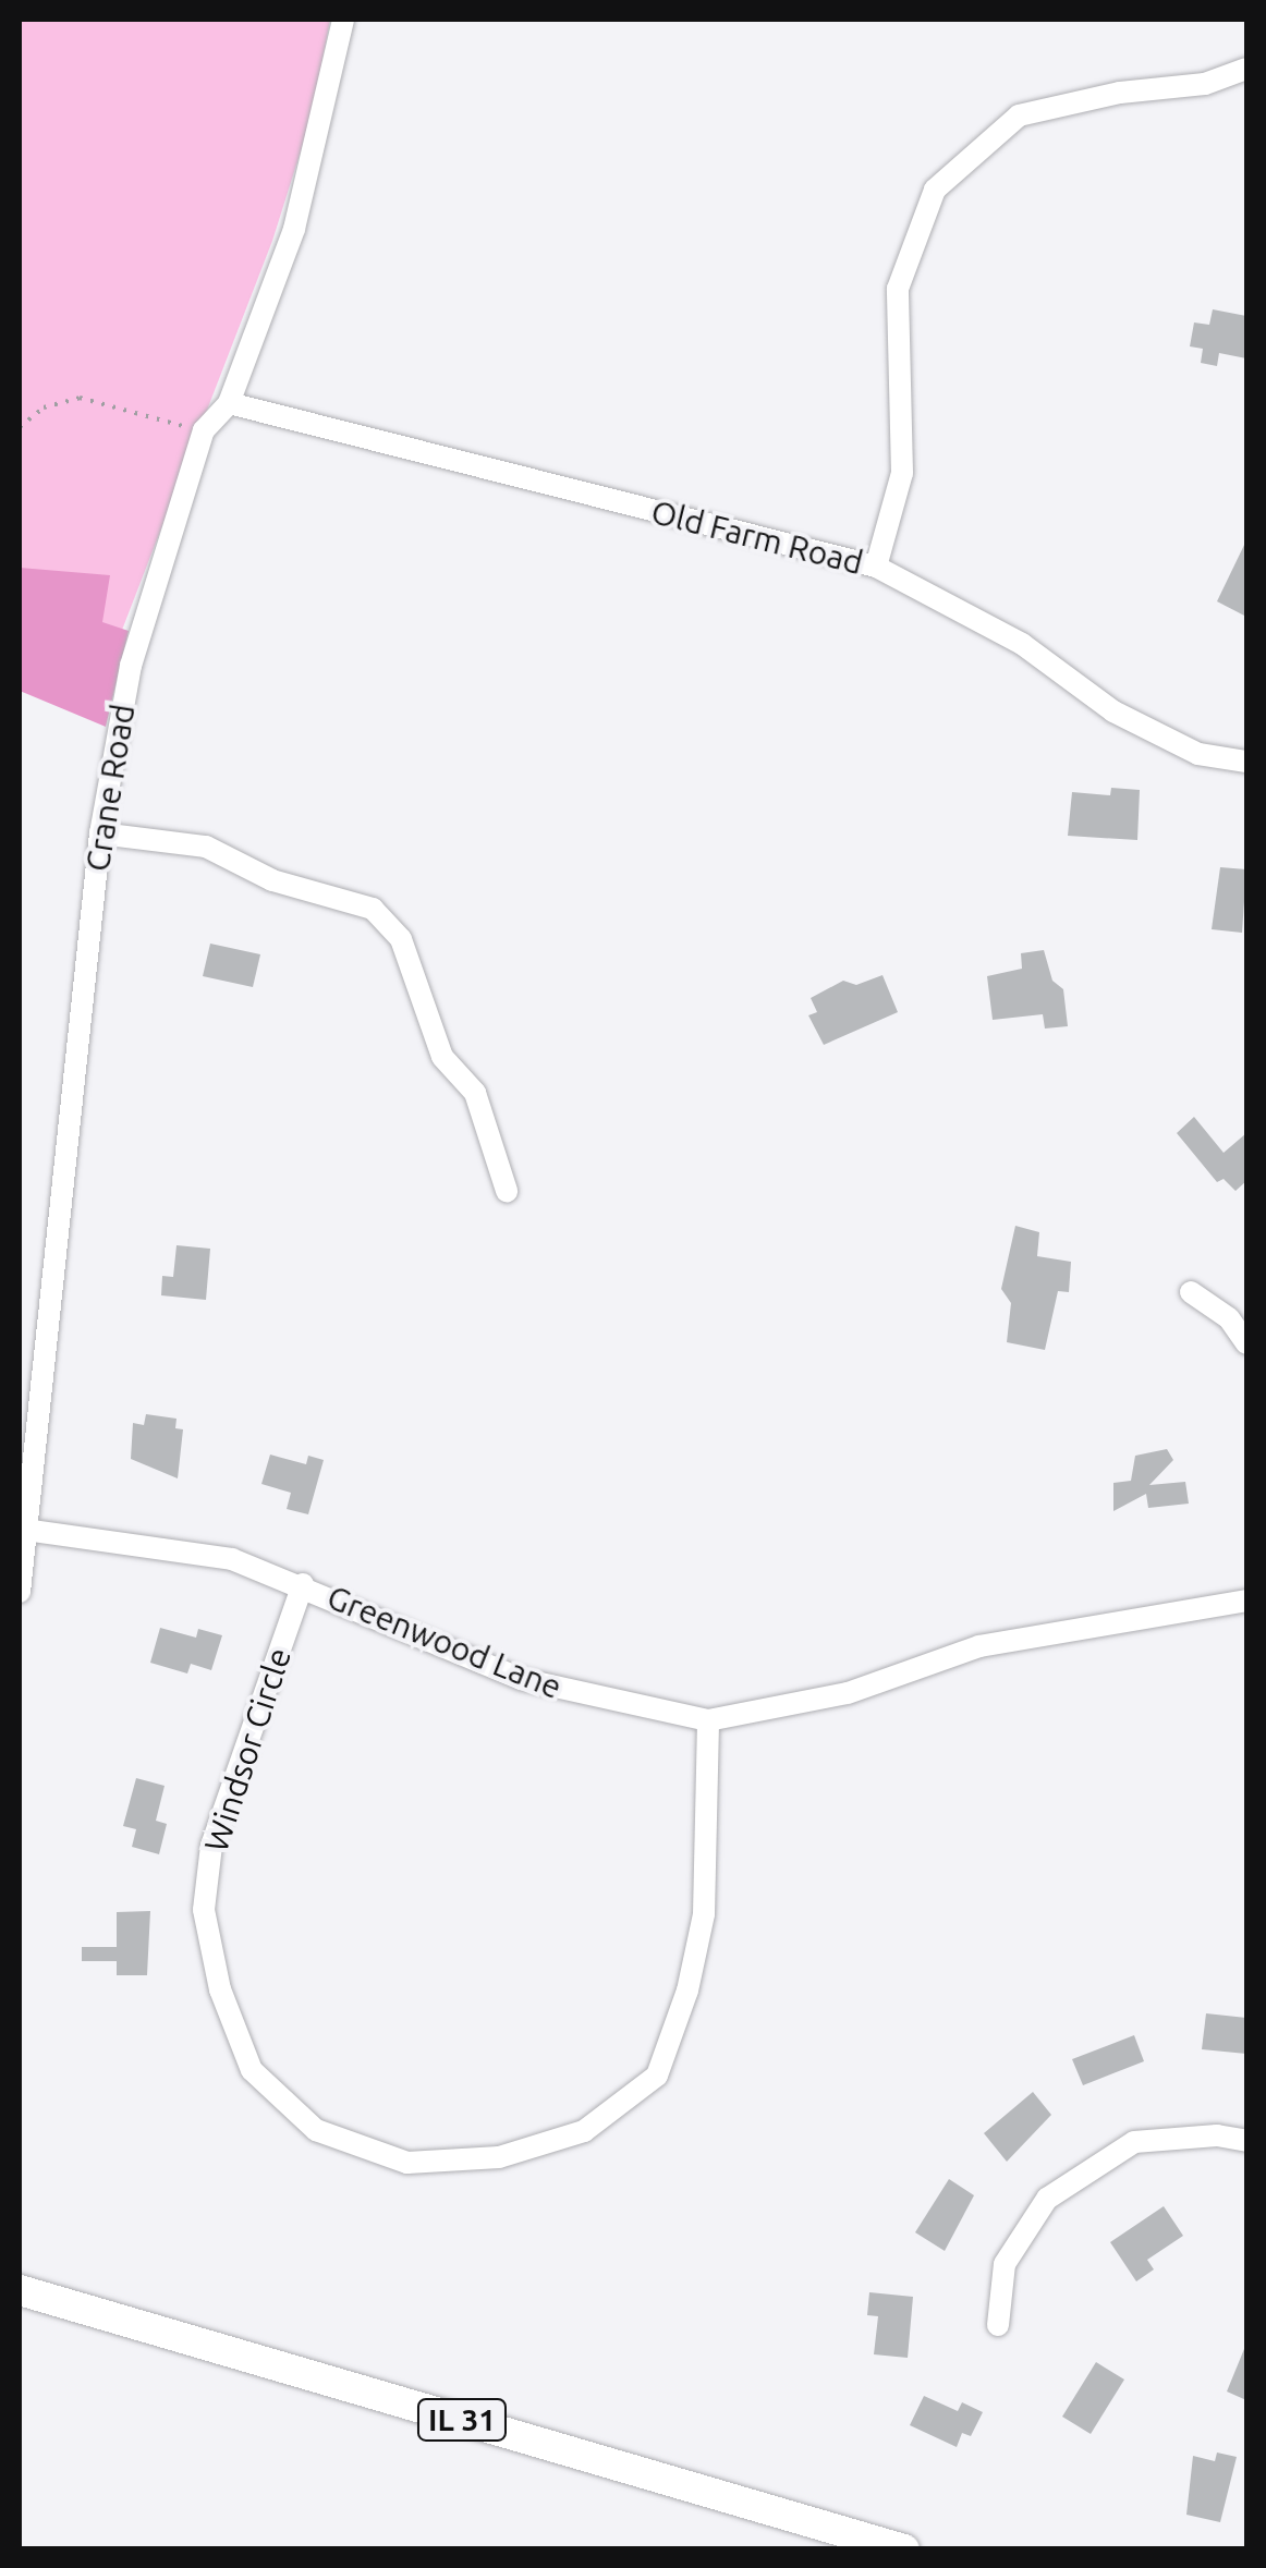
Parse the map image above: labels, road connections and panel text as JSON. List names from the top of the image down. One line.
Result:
{"streets":{"main road":["IL 31"],"street":["Old Farm Road","Crane Road","Greenwood Lane","Windsor Circle"]},"crossings":[["Old Farm Road","Crane Road"],["Crane Road","Greenwood Lane"],["Greenwood Lane","Windsor Circle"]]}
